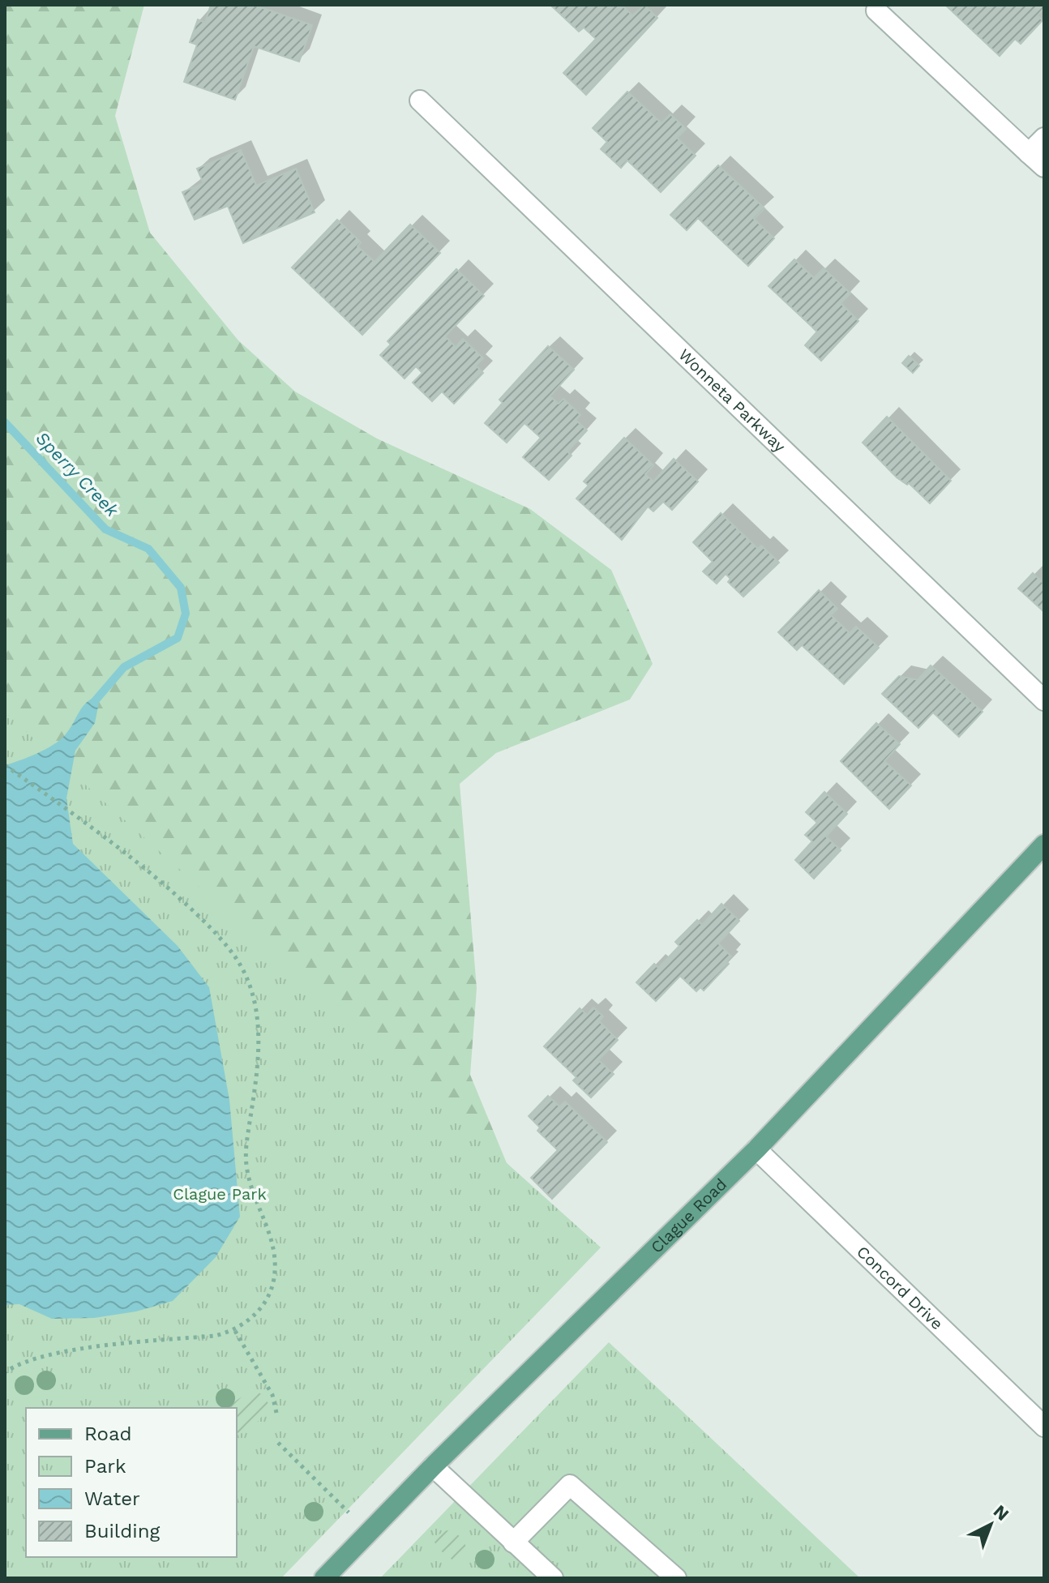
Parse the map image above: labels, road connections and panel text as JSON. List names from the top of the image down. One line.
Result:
{"streets":{"main road":["Clague Road"],"street":["Wonneta Parkway","Concord Drive"]},"crossings":[["Clague Road","Concord Drive"]],"water":["Sperry Creek"],"parks":["Clague Park"],"legend":["Road","Park","Water","Building"],"north":"top right"}
